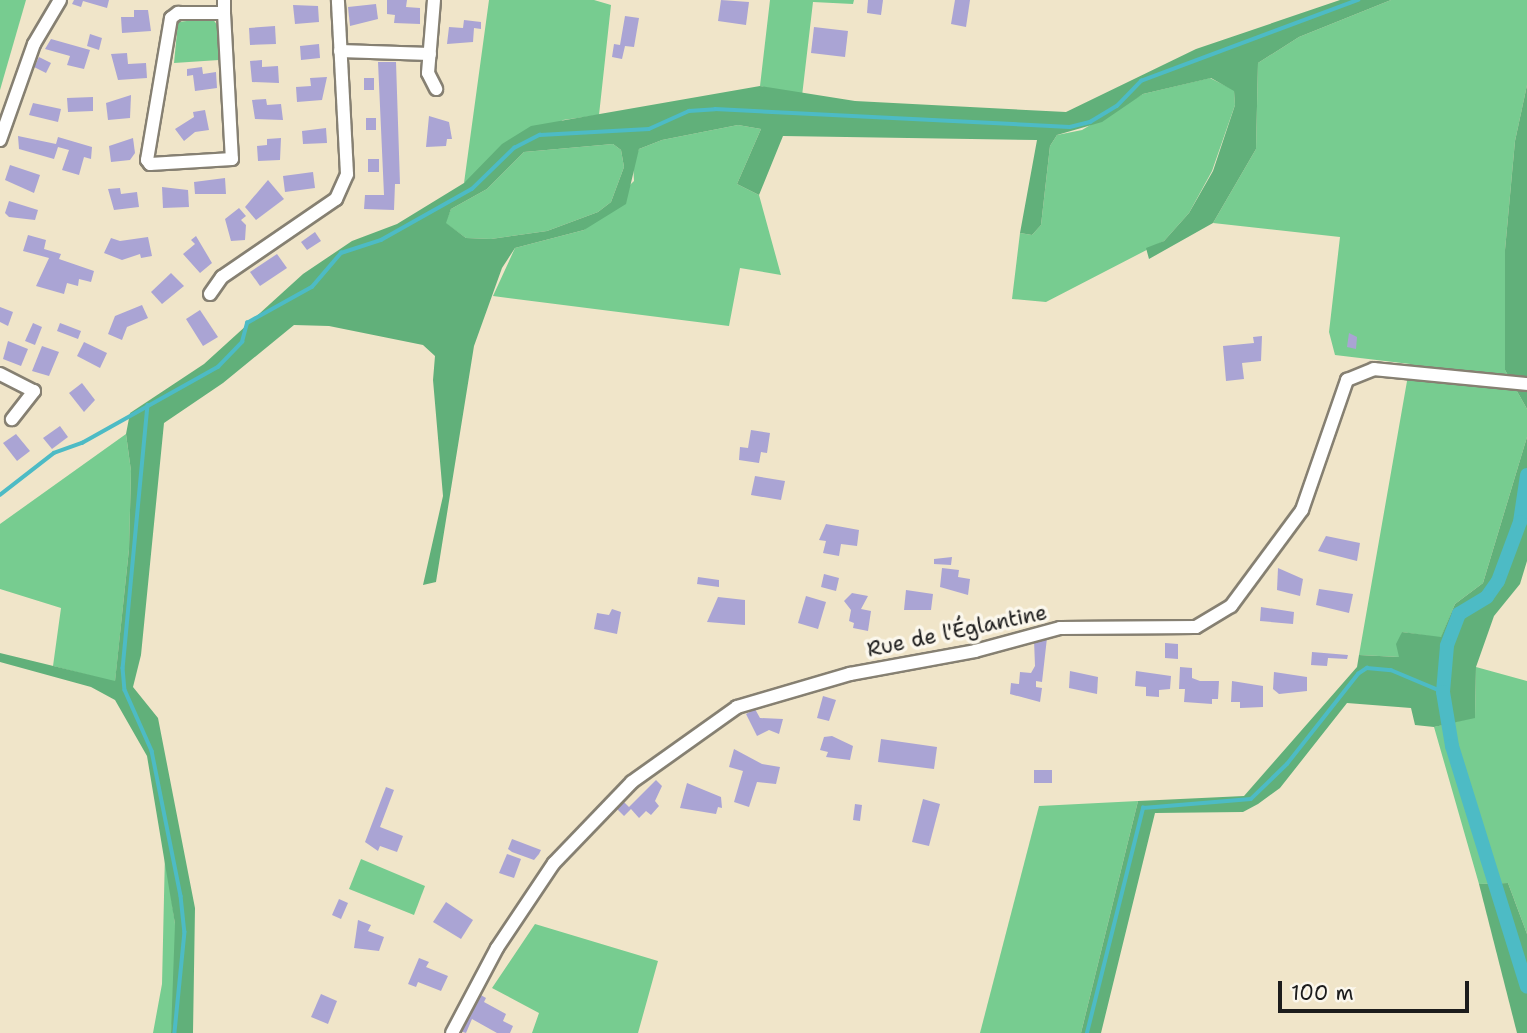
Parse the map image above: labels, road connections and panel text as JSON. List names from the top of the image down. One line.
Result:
{"streets":{"street":["Rue de l'Églantine"]},"scale_bar":"100 m"}
